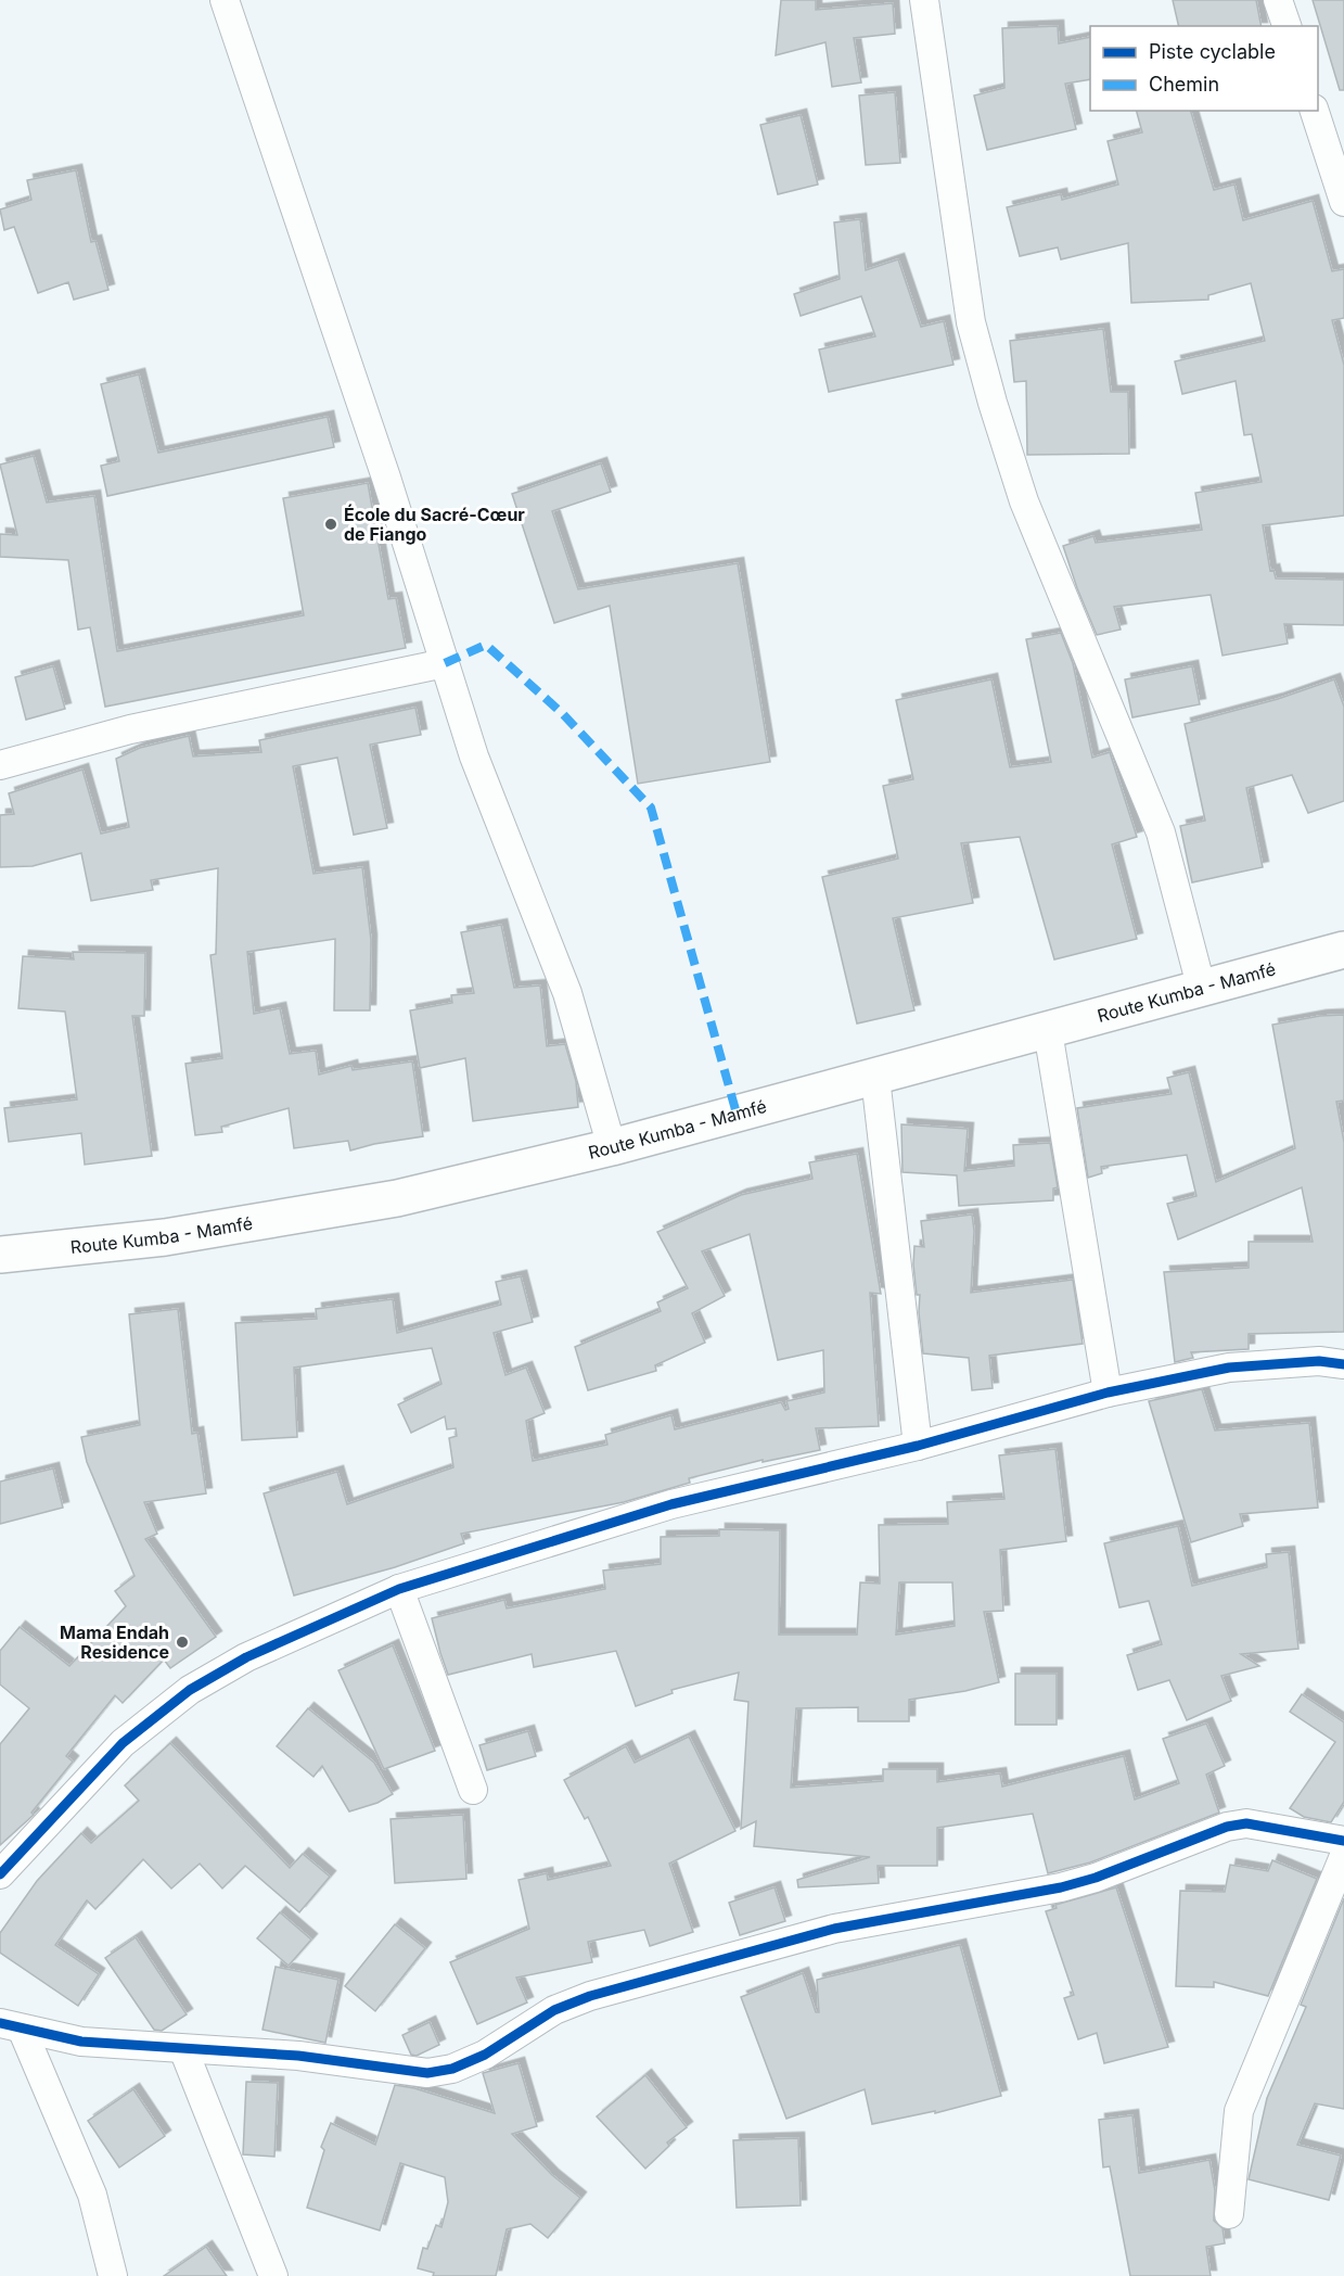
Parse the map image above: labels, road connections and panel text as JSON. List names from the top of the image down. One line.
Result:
{"streets":{"highway":["Route Kumba - Mamfé"]},"places":["École du Sacré-Cœur de Fiango","Mama Endah Residence"],"legend":["Piste cyclable","Chemin"]}
